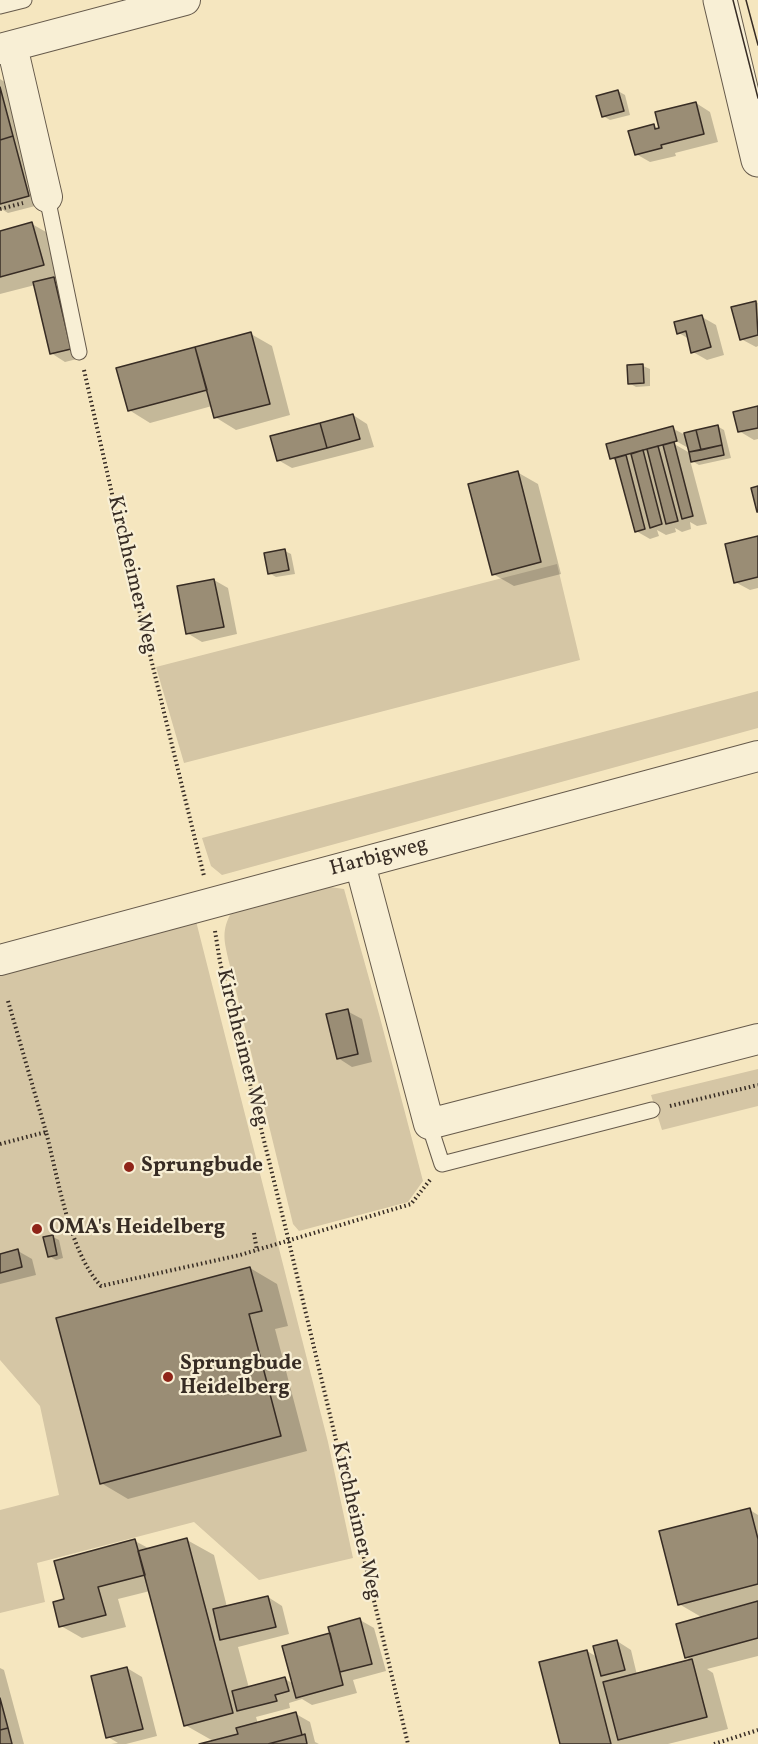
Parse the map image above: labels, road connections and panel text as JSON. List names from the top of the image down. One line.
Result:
{"streets":{"street":["Harbigweg"],"path":["Kirchheimer Weg"]},"crossings":[["Kirchheimer Weg","Harbigweg"]],"places":["Sprungbude","OMA's Heidelberg","Sprungbude Heidelberg"]}
